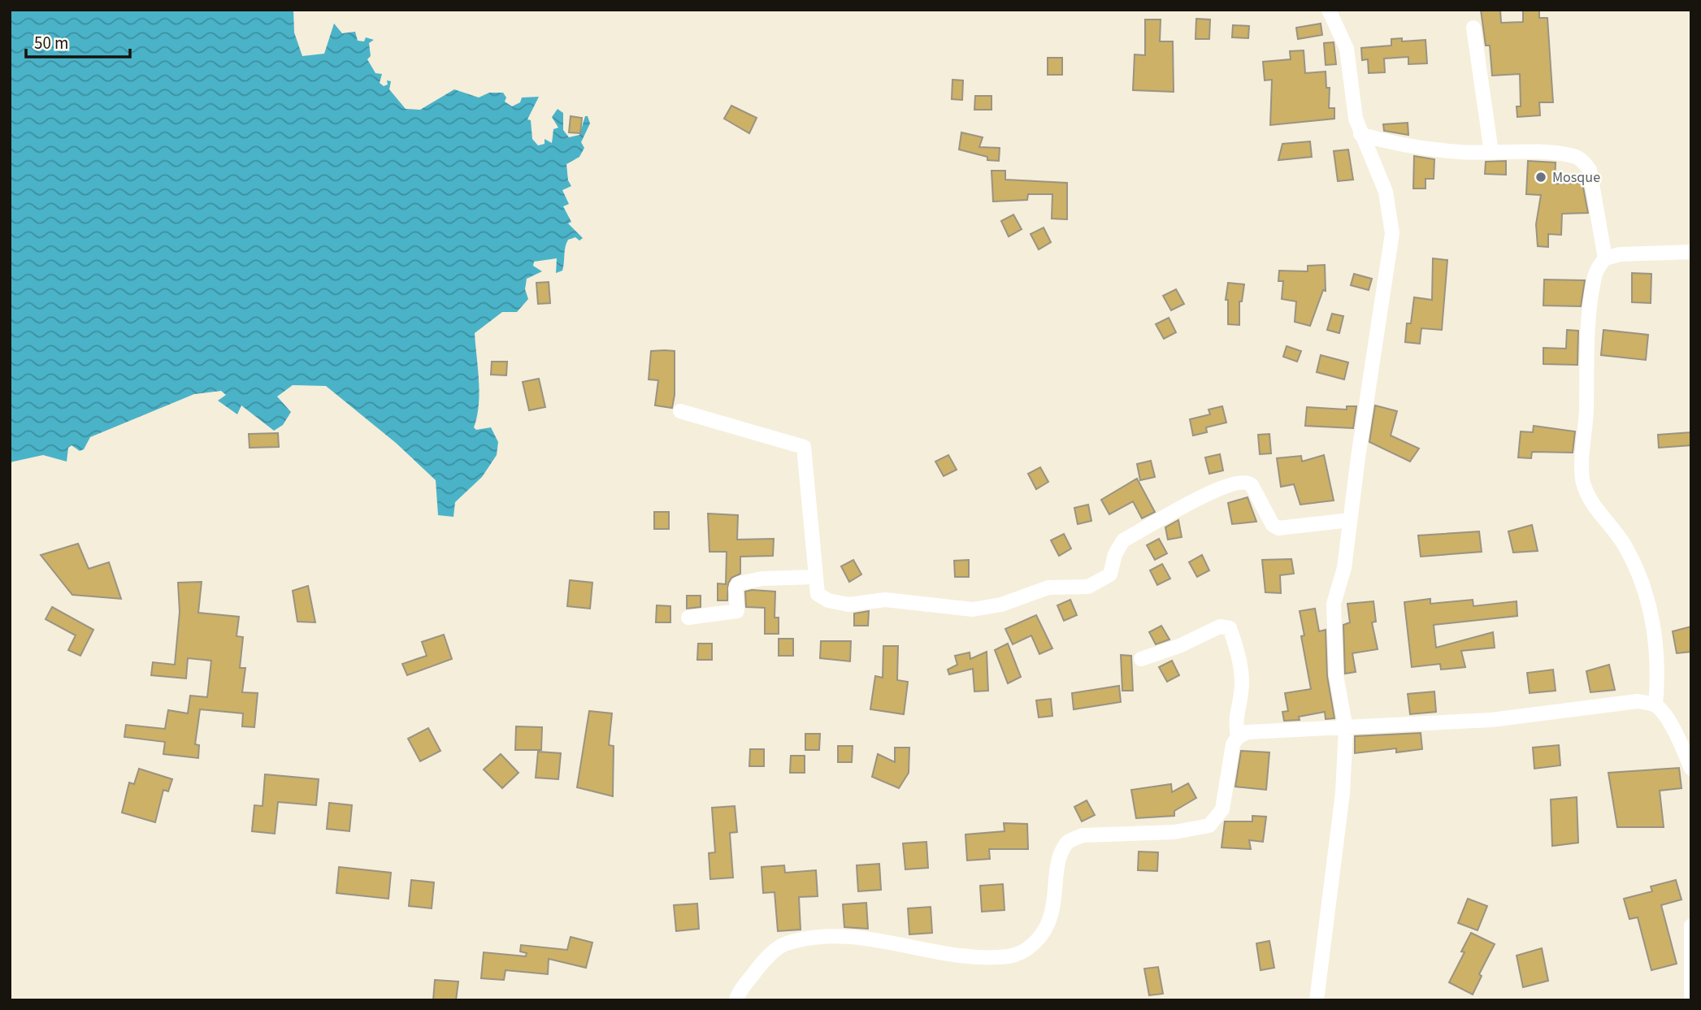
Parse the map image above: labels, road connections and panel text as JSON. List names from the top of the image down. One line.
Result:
{"places":["Mosque"],"scale_bar":"50 m"}
